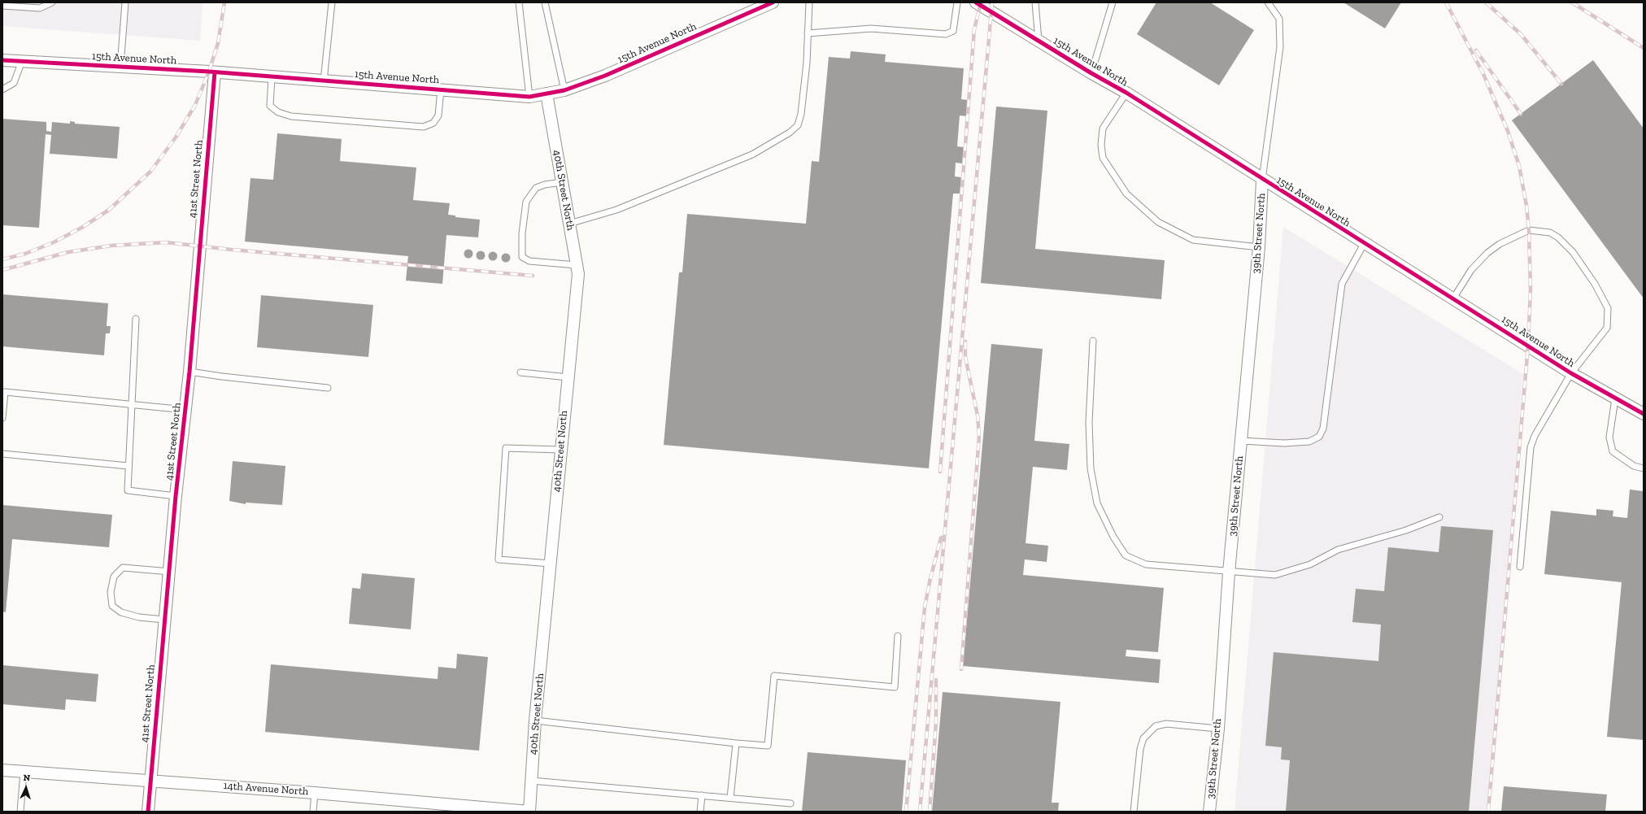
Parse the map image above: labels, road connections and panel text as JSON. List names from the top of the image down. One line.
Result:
{"streets":{"street":["15th Avenue North","41st Street North","40th Street North","39th Street North","14th Avenue North"]},"crossings":[["15th Avenue North","41st Street North"],["15th Avenue North","40th Street North"],["15th Avenue North","39th Street North"],["41st Street North","14th Avenue North"],["40th Street North","14th Avenue North"]],"north":"top"}
